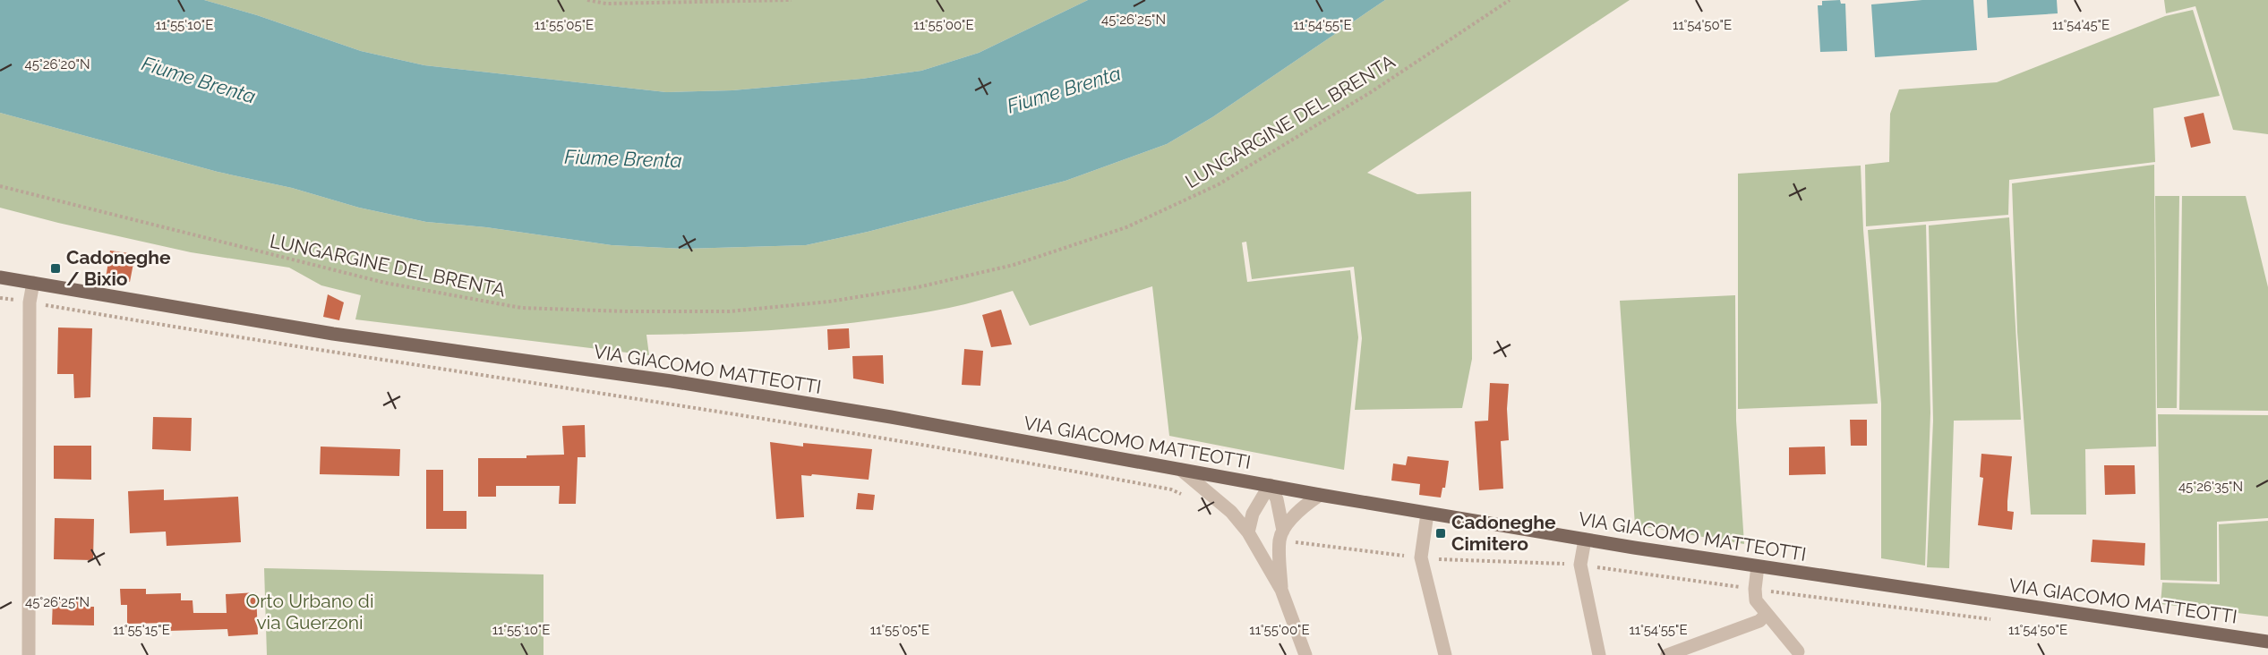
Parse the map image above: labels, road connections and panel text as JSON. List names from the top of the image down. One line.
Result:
{"streets":{"main road":["VIA GIACOMO MATTEOTTI"],"path":["LUNGARGINE DEL BRENTA"]},"water":["Fiume Brenta"],"parks":["Orto Urbano di via Guerzoni"],"places":{"transit":["Cadoneghe / Bixio","Cadoneghe Cimitero"]},"coordinates":["45°26'25\"N","11°55'00\"E","11°54'45\"E","11°55'10\"E","11°55'05\"E","11°54'55\"E","11°54'50\"E","45°26'20\"N","45°26'35\"N","11°55'15\"E"]}
